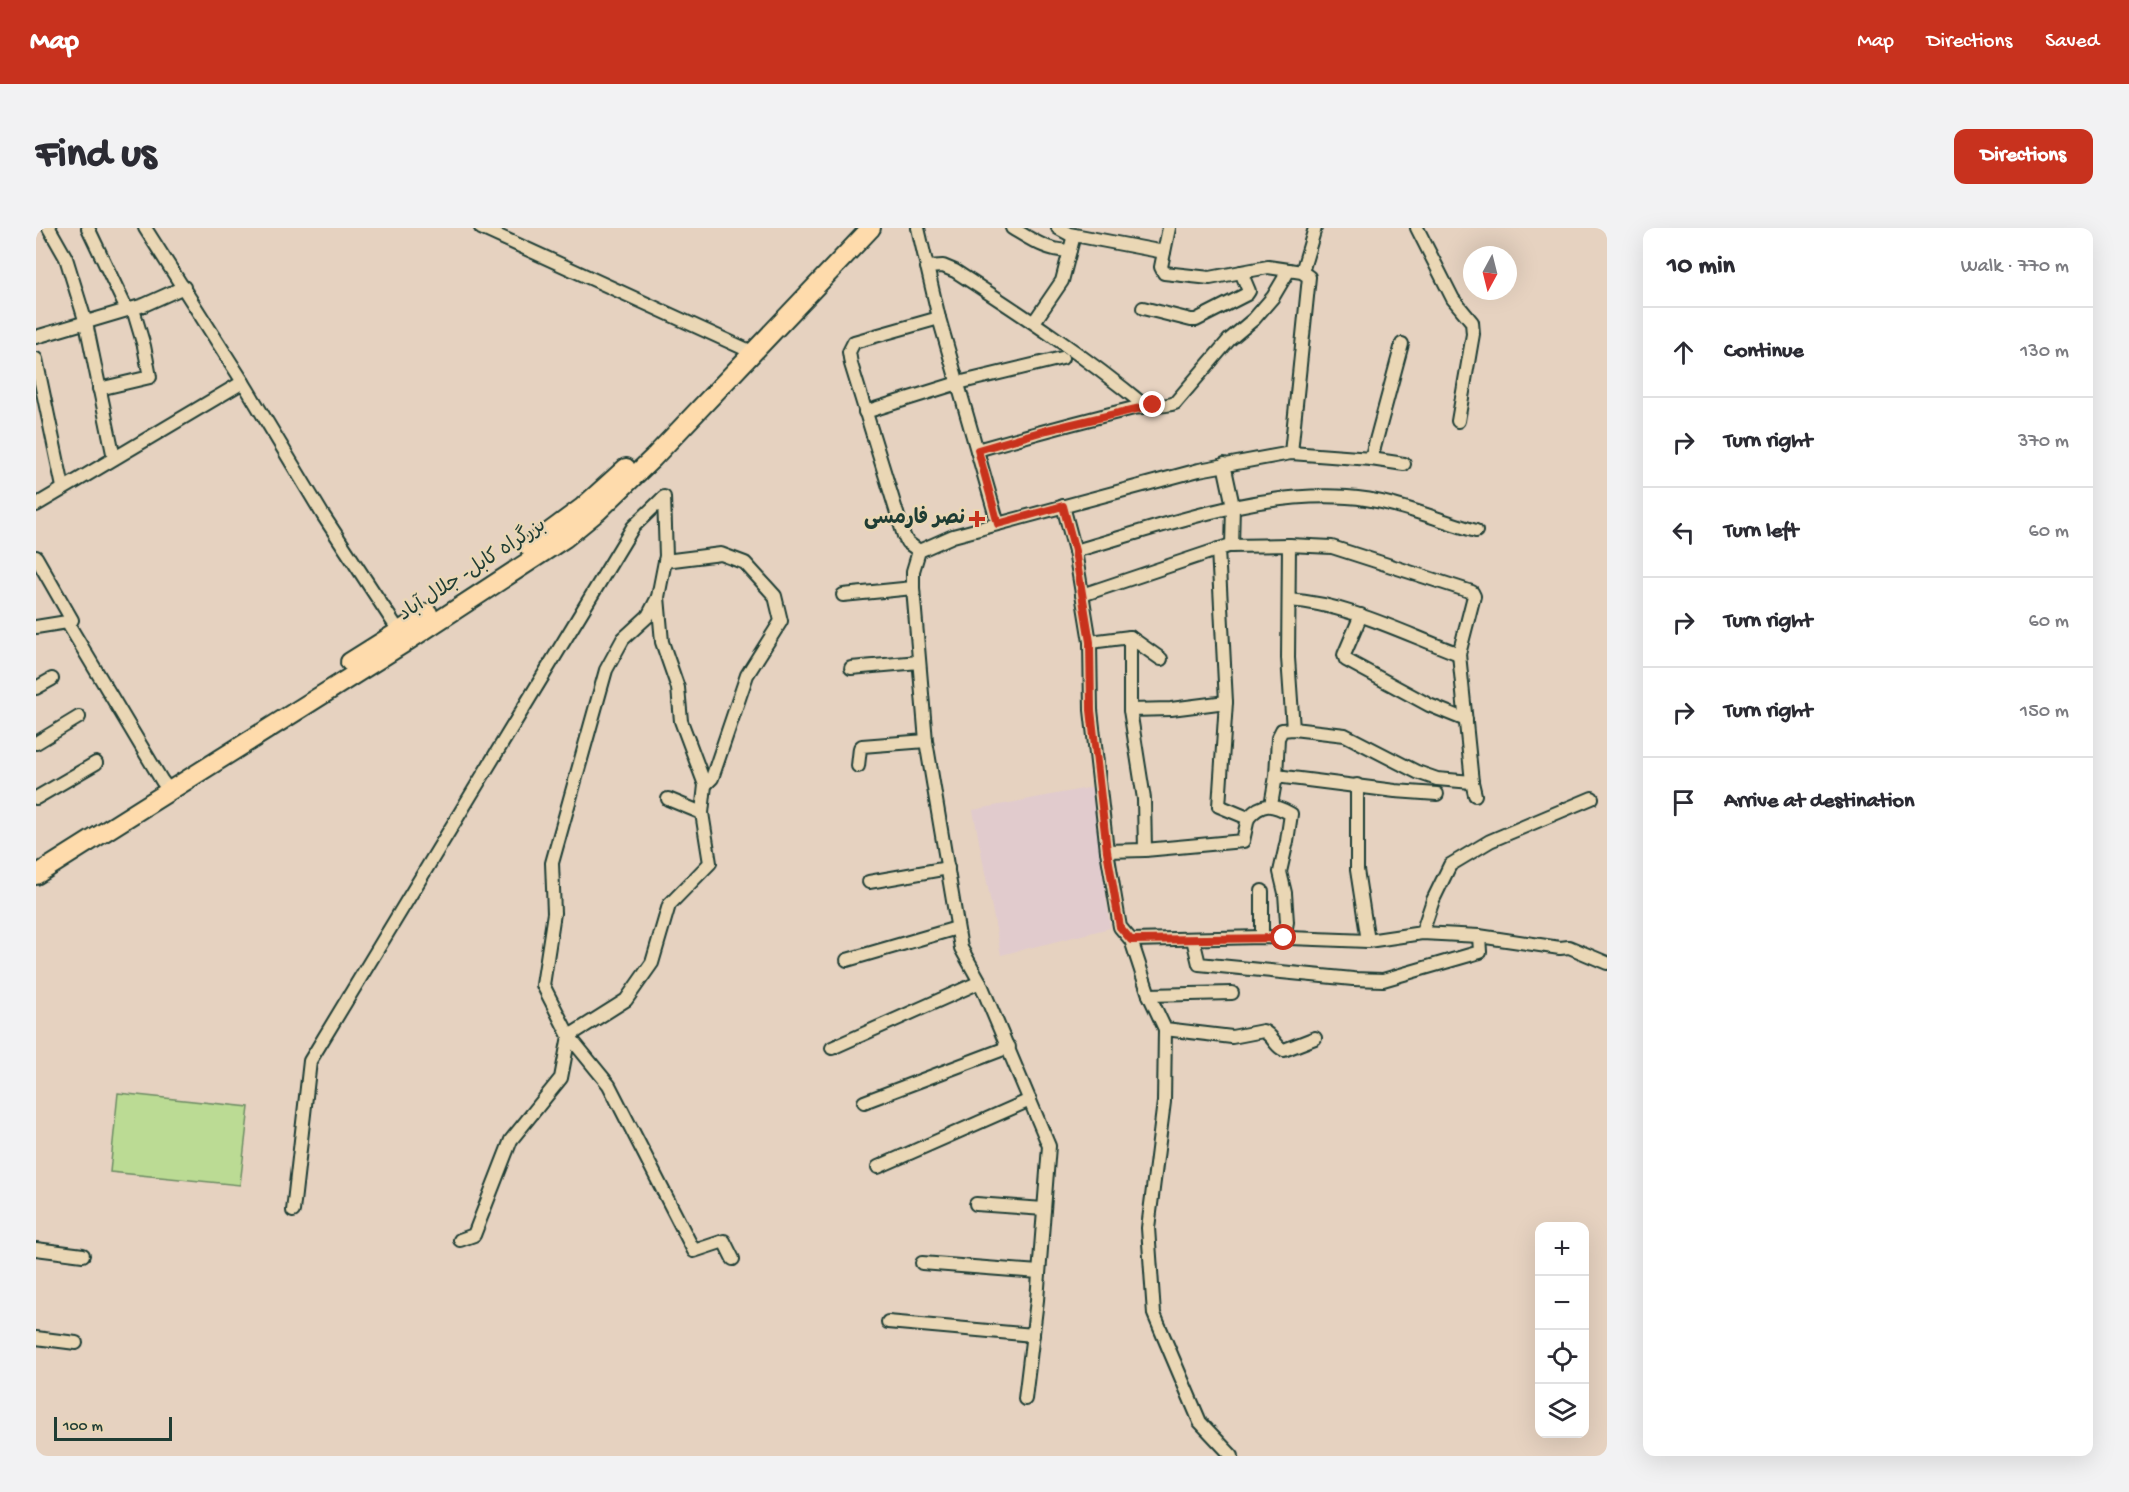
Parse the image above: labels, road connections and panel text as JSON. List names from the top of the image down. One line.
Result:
{"streets":{"highway":["بزرگراه کابل- جلال آباد"]},"places":{"health":["نصر فارمسی"]},"scale_bar":"100 m","north":"bottom","page":{"header":"Map","nav":["Map","Directions","Saved"],"buttons":"Directions","title":"Find us","heading":["10 min","Walk · 770 m"],"list":[["Continue","130 m"],["Turn right","370 m"],["Turn left","60 m"],["Turn right","60 m"],["Turn right","150 m"],"Arrive at destination"],"map_buttons":["+","−"],"scale":"100 m"}}
